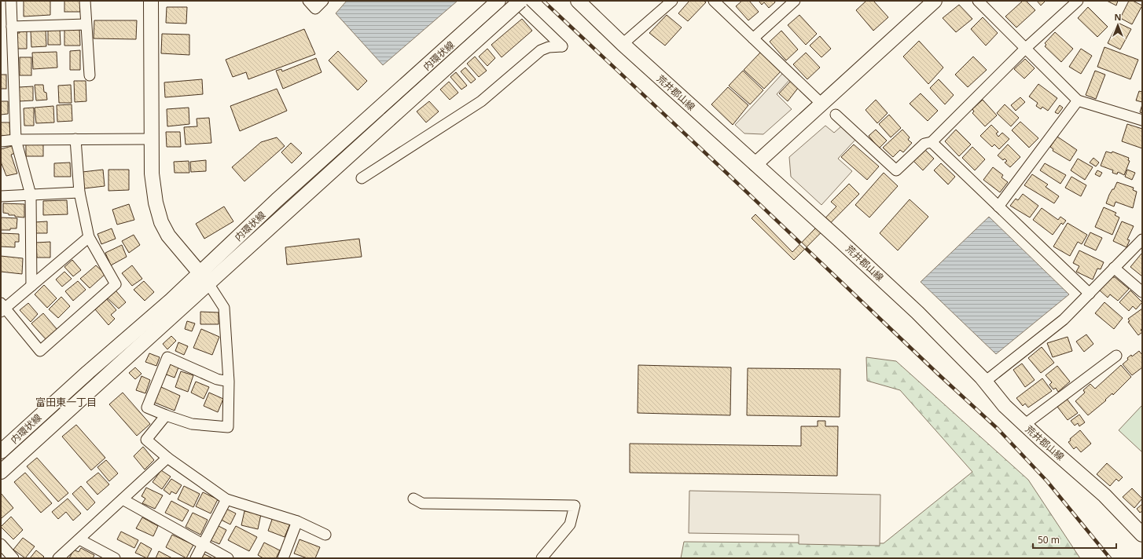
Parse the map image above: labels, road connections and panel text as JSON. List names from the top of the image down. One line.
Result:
{"streets":{"street":["内環状線","荒井郡山線"]},"districts":["富田東一丁目"],"scale_bar":"50 m","north":"top"}
